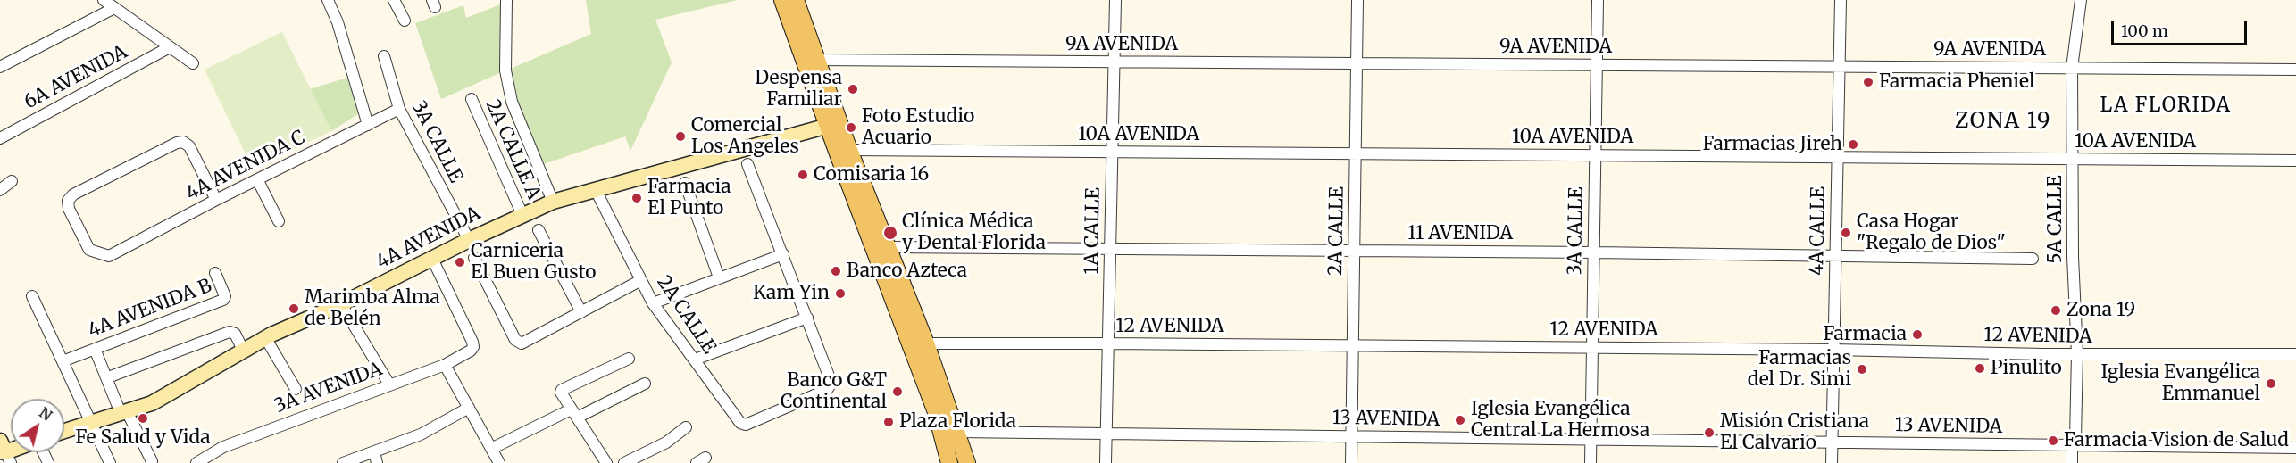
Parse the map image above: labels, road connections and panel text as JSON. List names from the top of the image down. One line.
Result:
{"streets":{"street":["9A AVENIDA","6A AVENIDA","10A AVENIDA","3A CALLE","2A CALLE A","4A AVENIDA C","5A CALLE","1A CALLE","2A CALLE","4A CALLE","11 AVENIDA","4A AVENIDA","4A AVENIDA B","12 AVENIDA","3A AVENIDA","13 AVENIDA"]},"crossings":[["9A AVENIDA","3A CALLE"],["9A AVENIDA","5A CALLE"],["9A AVENIDA","1A CALLE"],["9A AVENIDA","2A CALLE"],["9A AVENIDA","4A CALLE"],["10A AVENIDA","3A CALLE"],["10A AVENIDA","5A CALLE"],["10A AVENIDA","1A CALLE"],["10A AVENIDA","2A CALLE"],["10A AVENIDA","4A CALLE"],["3A CALLE","4A AVENIDA C"],["3A CALLE","11 AVENIDA"],["3A CALLE","4A AVENIDA"],["3A CALLE","12 AVENIDA"],["3A CALLE","13 AVENIDA"],["2A CALLE A","4A AVENIDA"],["5A CALLE","12 AVENIDA"],["5A CALLE","13 AVENIDA"],["1A CALLE","11 AVENIDA"],["1A CALLE","12 AVENIDA"],["1A CALLE","13 AVENIDA"],["2A CALLE","11 AVENIDA"],["2A CALLE","4A AVENIDA"],["2A CALLE","12 AVENIDA"],["2A CALLE","13 AVENIDA"],["4A CALLE","11 AVENIDA"],["4A CALLE","12 AVENIDA"],["4A CALLE","13 AVENIDA"],["4A AVENIDA","3A AVENIDA"]],"districts":["LA FLORIDA","ZONA 19"],"places":["Farmacia Pheniel","Despensa Familiar","Foto Estudio Acuario","Comercial Los Angeles","Farmacias Jireh","Comisaria 16","Farmacia El Punto","Clínica Médica y Dental Florida","Casa Hogar \"Regalo de Dios\"","Carniceria El Buen Gusto","Banco Azteca","Kam Yin","Marimba Alma de Belén","Zona 19","Farmacia","Pinulito","Farmacias del Dr. Simi","Iglesia Evangélica Emmanuel","Banco G&T Continental","Fe Salud y Vida","Iglesia Evangélica Central La Hermosa","Plaza Florida","Misión Cristiana El Calvario","Farmacia Vision de Salud"],"scale_bar":"100 m","north":"top right"}
